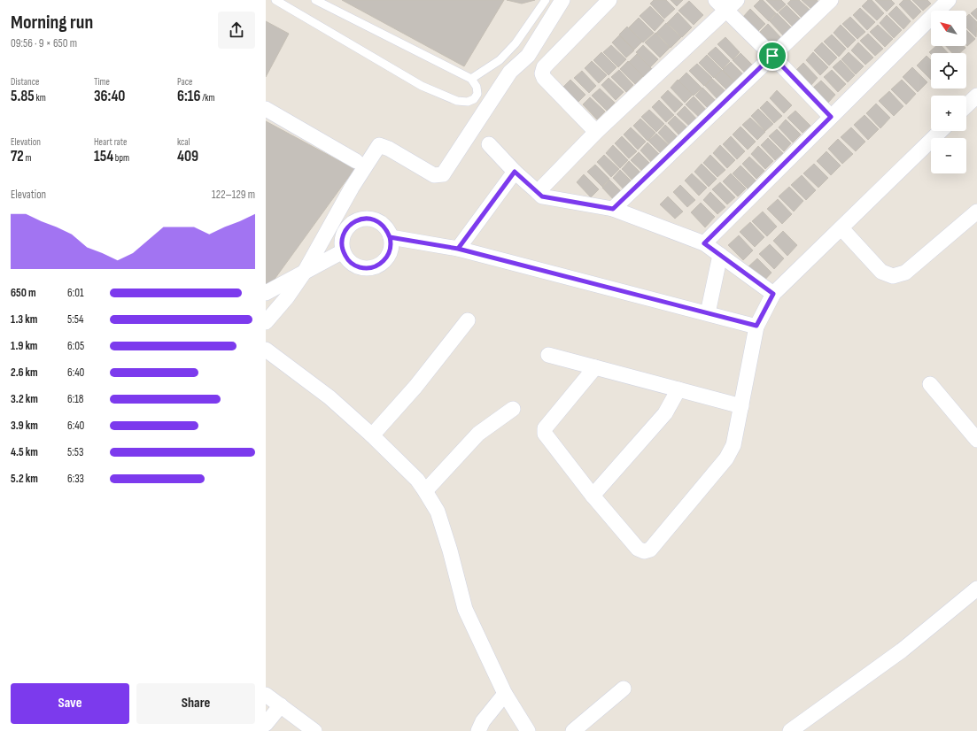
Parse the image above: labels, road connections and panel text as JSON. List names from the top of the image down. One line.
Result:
{"north":"top left","page":{"heading":["Morning run","09:56 · 9 × 650 m"],"map_buttons":["+","−"],"stats":[["Distance","5.85 km"],["Time","36:40"],["Pace","6:16 /km"],["Elevation","72 m"],["Heart rate","154 bpm"],["kcal","409"]],"chart":["Elevation","122–129 m"],"list":[{"name":"650 m","note":"6:01"},{"name":"1.3 km","note":"5:54"},{"name":"1.9 km","note":"6:05"},{"name":"2.6 km","note":"6:40"},{"name":"3.2 km","note":"6:18"},{"name":"3.9 km","note":"6:40"},{"name":"4.5 km","note":"5:53"},{"name":"5.2 km","note":"6:33"}],"buttons":["Save","Share"]}}
